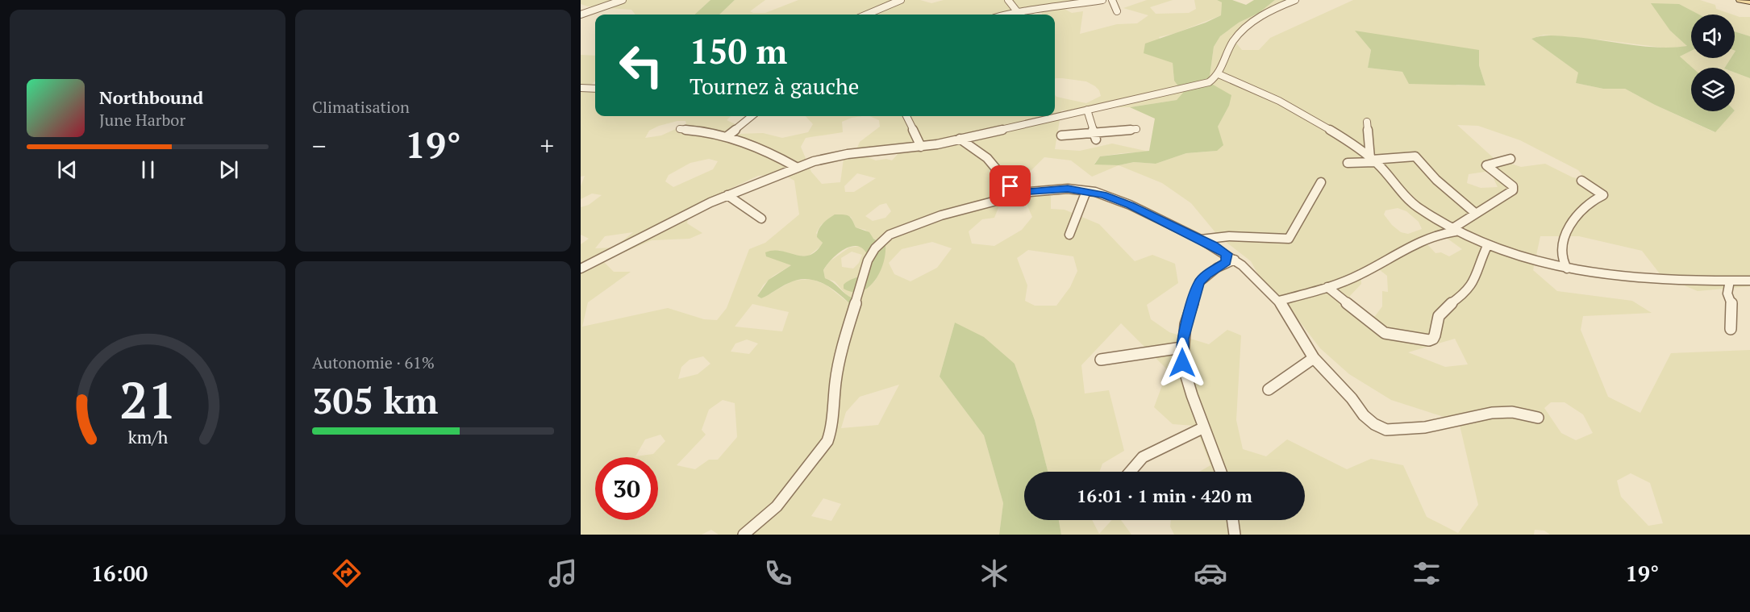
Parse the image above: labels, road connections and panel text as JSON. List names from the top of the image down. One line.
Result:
{"page":{"tile":["Climatisation",["Autonomie · 61%","305 km"]],"turn":["150 m","Tournez à gauche"],"song":["Northbound","June Harbor"],"heat":["−","19°","+"],"limit":"30","trip":"16:01 · 1 min · 420 m","tabs":["16:00","19°"],"gauge":["21","km/h"]}}
